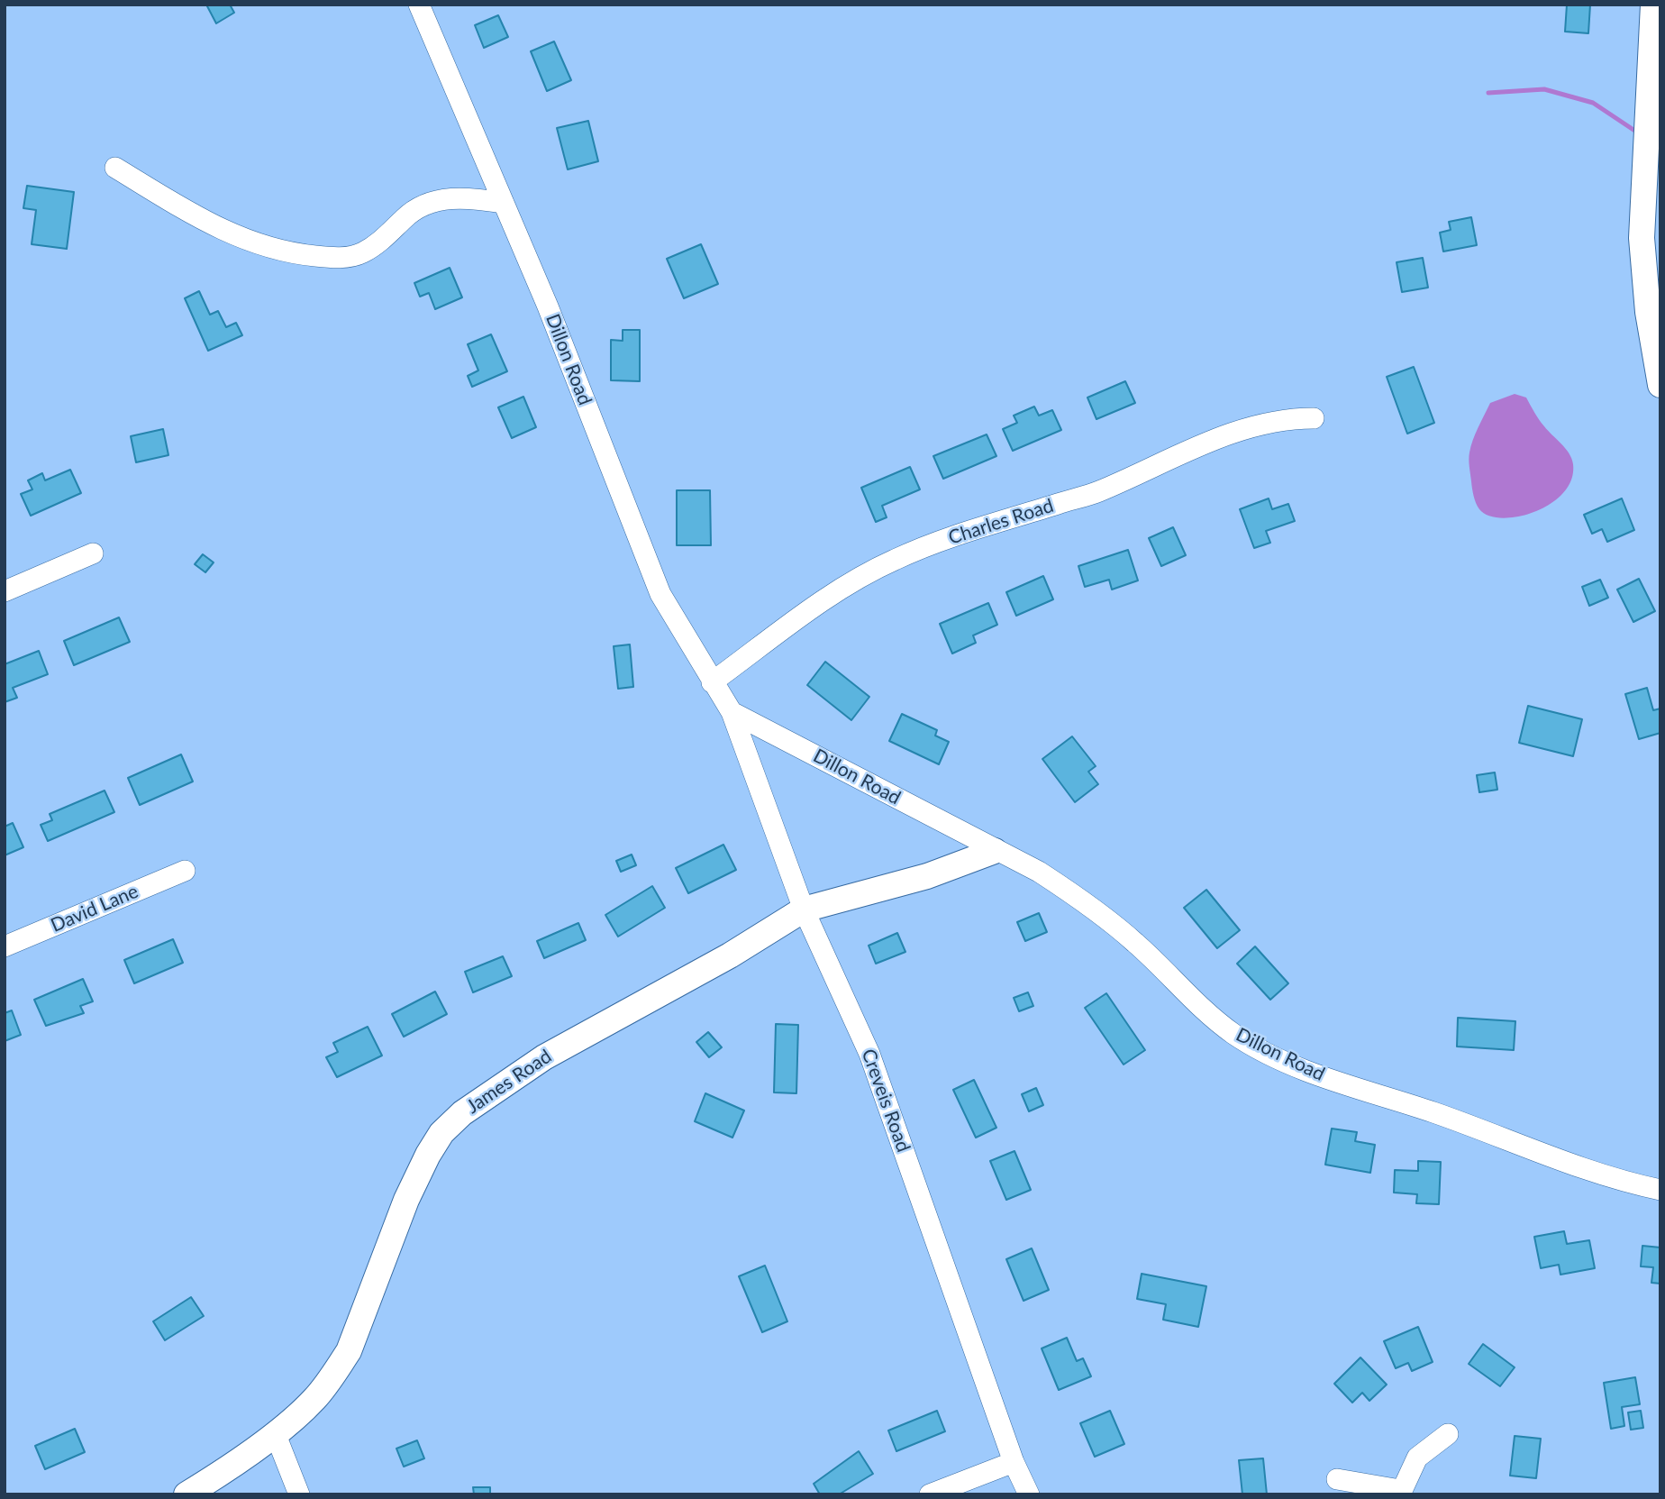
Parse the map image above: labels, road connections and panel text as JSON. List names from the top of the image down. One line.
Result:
{"streets":{"street":["Dillon Road","Charles Road","David Lane","James Road","Creveis Road"]},"crossings":[["Dillon Road","Charles Road"],["Dillon Road","James Road"],["Dillon Road","Creveis Road"],["James Road","Creveis Road"]]}
